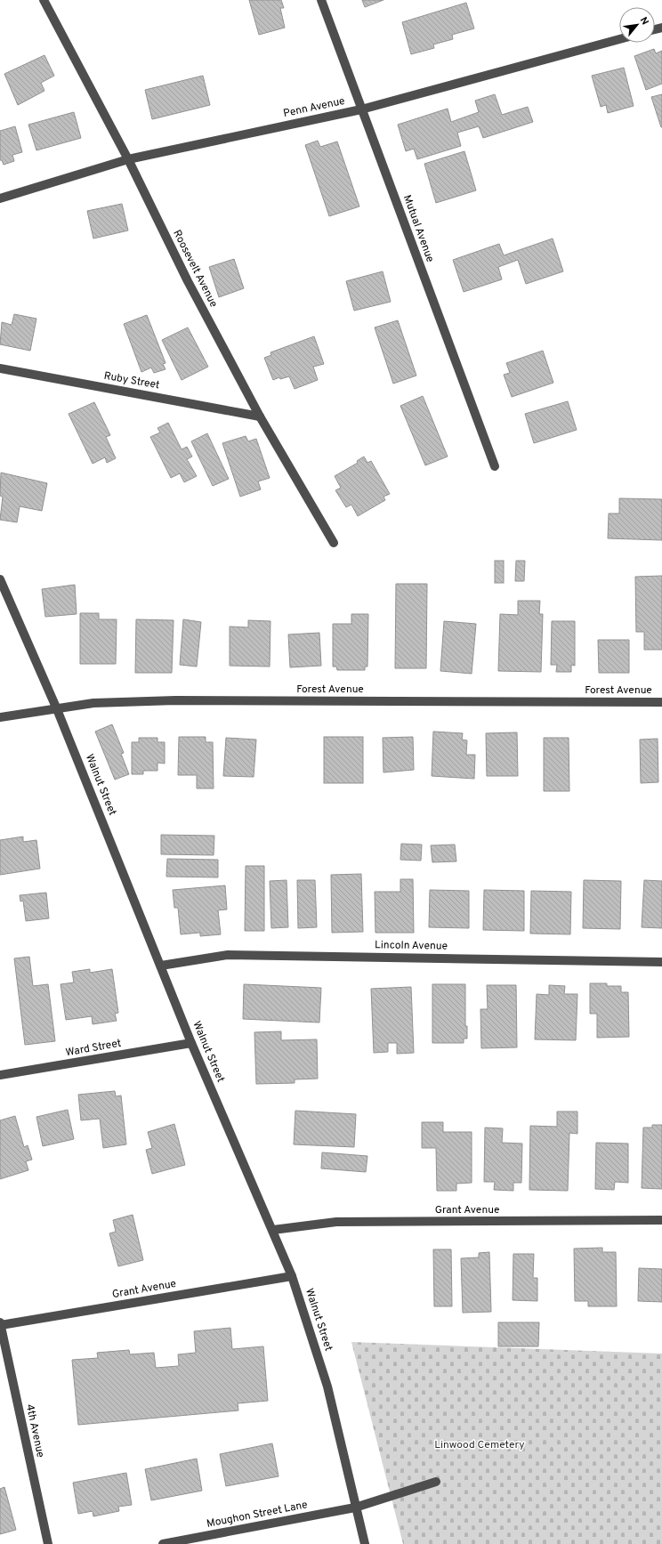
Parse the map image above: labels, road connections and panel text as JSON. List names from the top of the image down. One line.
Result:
{"streets":{"street":["Penn Avenue","Mutual Avenue","Roosevelt Avenue","Ruby Street","Forest Avenue","Walnut Street","Lincoln Avenue","Ward Street","Grant Avenue","4th Avenue","Moughon Street Lane"]},"crossings":[["Penn Avenue","Mutual Avenue"],["Penn Avenue","Roosevelt Avenue"],["Roosevelt Avenue","Ruby Street"],["Forest Avenue","Walnut Street"],["Walnut Street","Lincoln Avenue"],["Walnut Street","Ward Street"],["Walnut Street","Grant Avenue"],["Walnut Street","Moughon Street Lane"],["Grant Avenue","4th Avenue"]],"parks":["Linwood Cemetery"],"north":"top right"}
